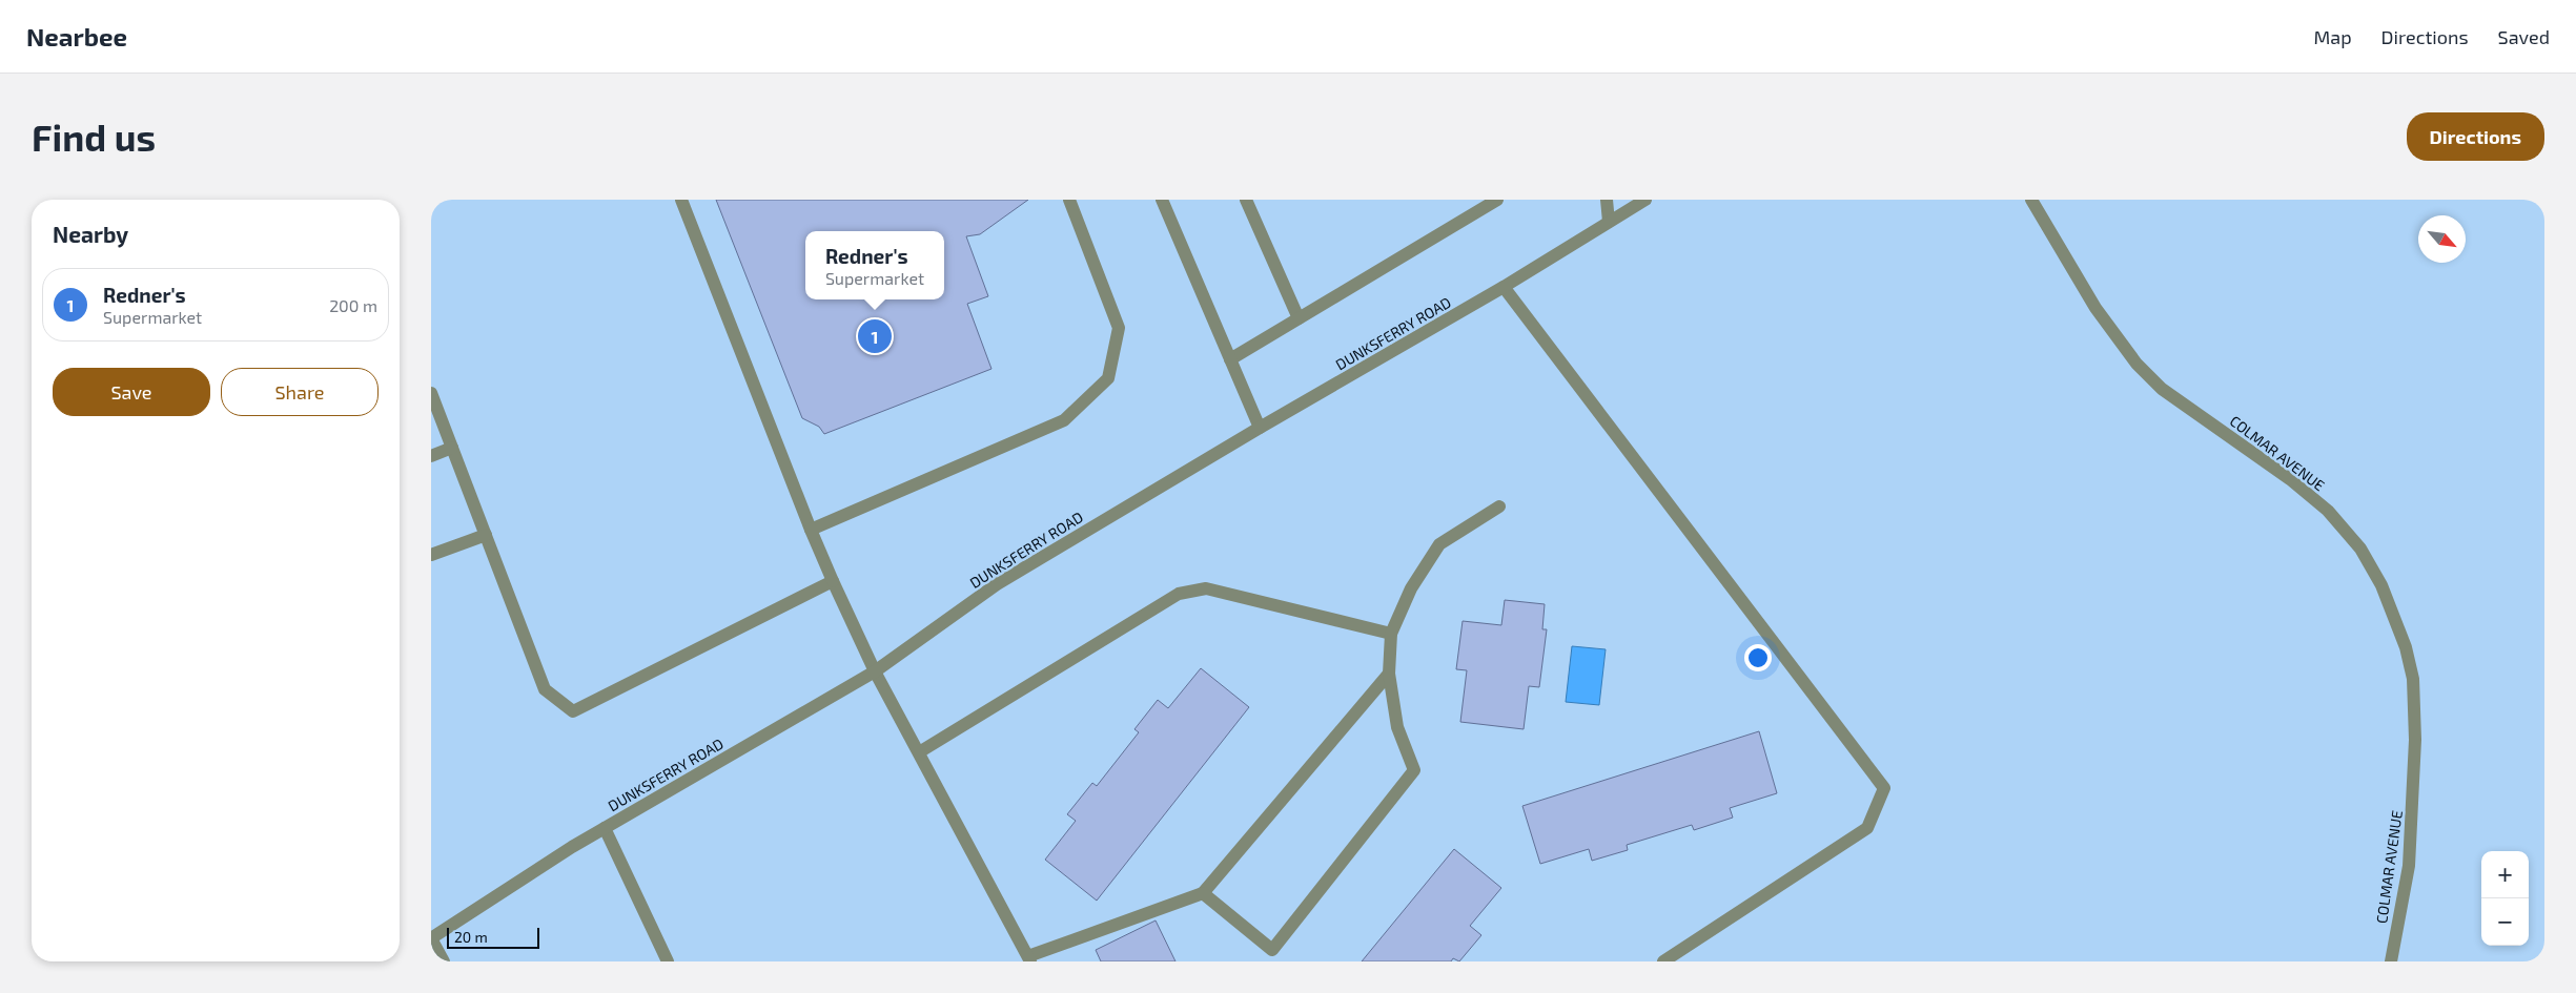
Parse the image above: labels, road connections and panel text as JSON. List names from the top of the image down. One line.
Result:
{"streets":{"street":["DUNKSFERRY ROAD","COLMAR AVENUE"]},"scale_bar":"20 m","north":"bottom right","page":{"header":"Nearbee","nav":["Map","Directions","Saved"],"buttons":["Directions",["Save","Share"]],"title":"Find us","heading":"Nearby","popup":["Redner's","Supermarket"],"list":[{"mark":"1","name":"Redner's","note":"Supermarket","value":"200 m"}],"pins":"1","map_buttons":["+","−"],"scale":"20 m"}}
